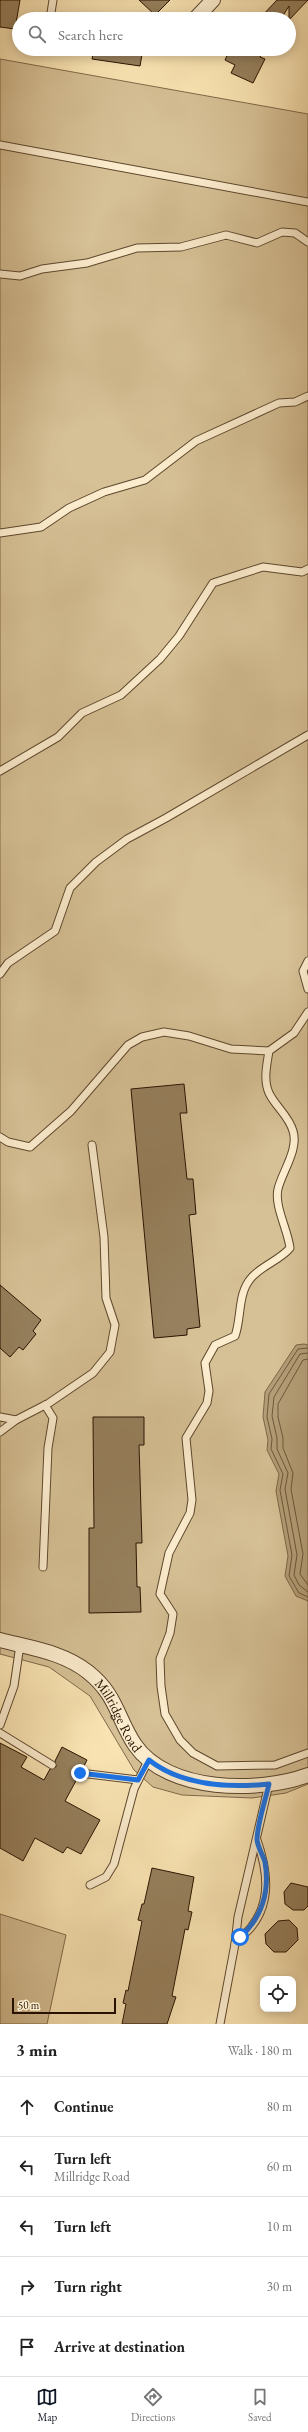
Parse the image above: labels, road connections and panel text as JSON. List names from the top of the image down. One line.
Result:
{"streets":{"street":["Millridge Road"]},"scale_bar":"50 m","page":{"search":"Search here","scale":"50 m","heading":["3 min","Walk · 180 m"],"list":[["Continue","80 m"],["Turn left","Millridge Road","60 m"],["Turn left","10 m"],["Turn right","30 m"],"Arrive at destination"],"nav":["Map","Directions","Saved"]}}
